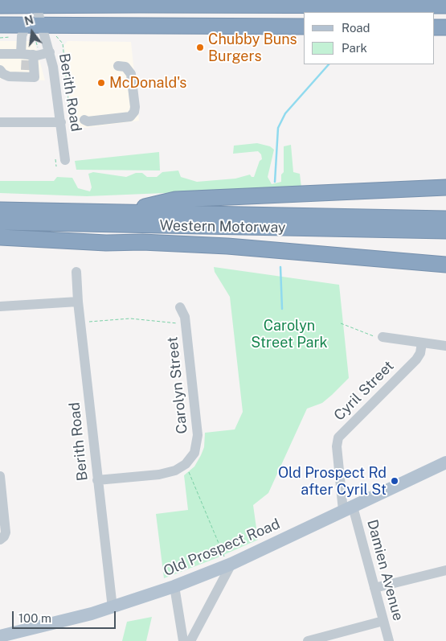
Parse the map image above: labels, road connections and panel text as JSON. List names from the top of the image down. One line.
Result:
{"streets":{"highway":["Western Motorway"],"main road":["Old Prospect Road"],"street":["Berith Road","Carolyn Street","Cyril Street","Damien Avenue"]},"crossings":[["Berith Road","Old Prospect Road"],["Cyril Street","Old Prospect Road"],["Cyril Street","Damien Avenue"],["Old Prospect Road","Damien Avenue"]],"parks":["Carolyn Street Park"],"places":["Chubby Buns Burgers","McDonald's","Old Prospect Rd after Cyril St"],"legend":["Road","Park"],"scale_bar":"100 m","north":"top"}
